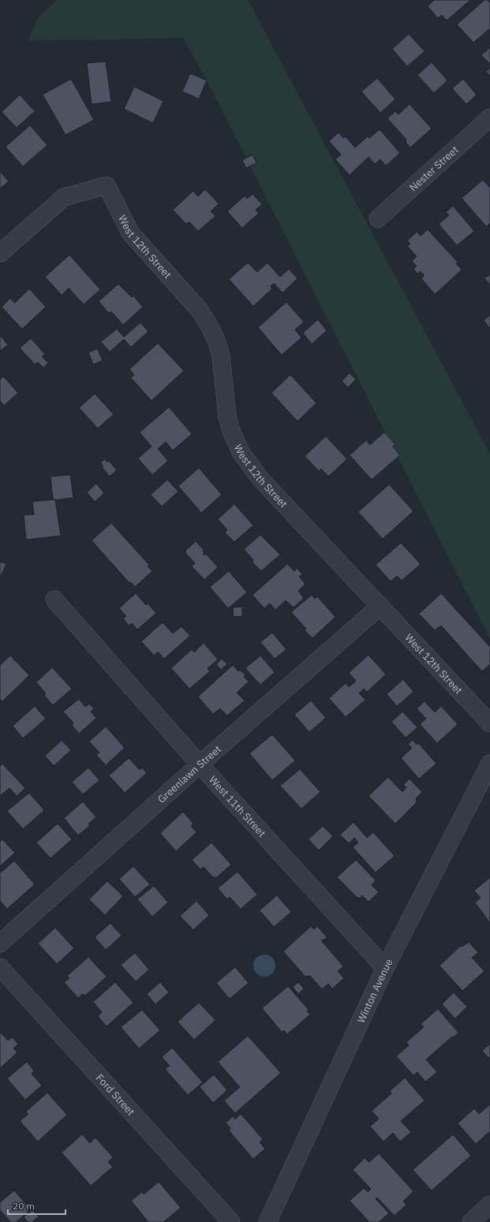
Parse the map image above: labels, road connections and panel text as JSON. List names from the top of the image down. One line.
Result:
{"streets":{"street":["Nester Street","West 12th Street","Greenlawn Street","West 11th Street","Winton Avenue","Ford Street"]},"crossings":[["West 12th Street","Greenlawn Street"],["Greenlawn Street","West 11th Street"],["West 11th Street","Winton Avenue"]],"scale_bar":"20 m"}
